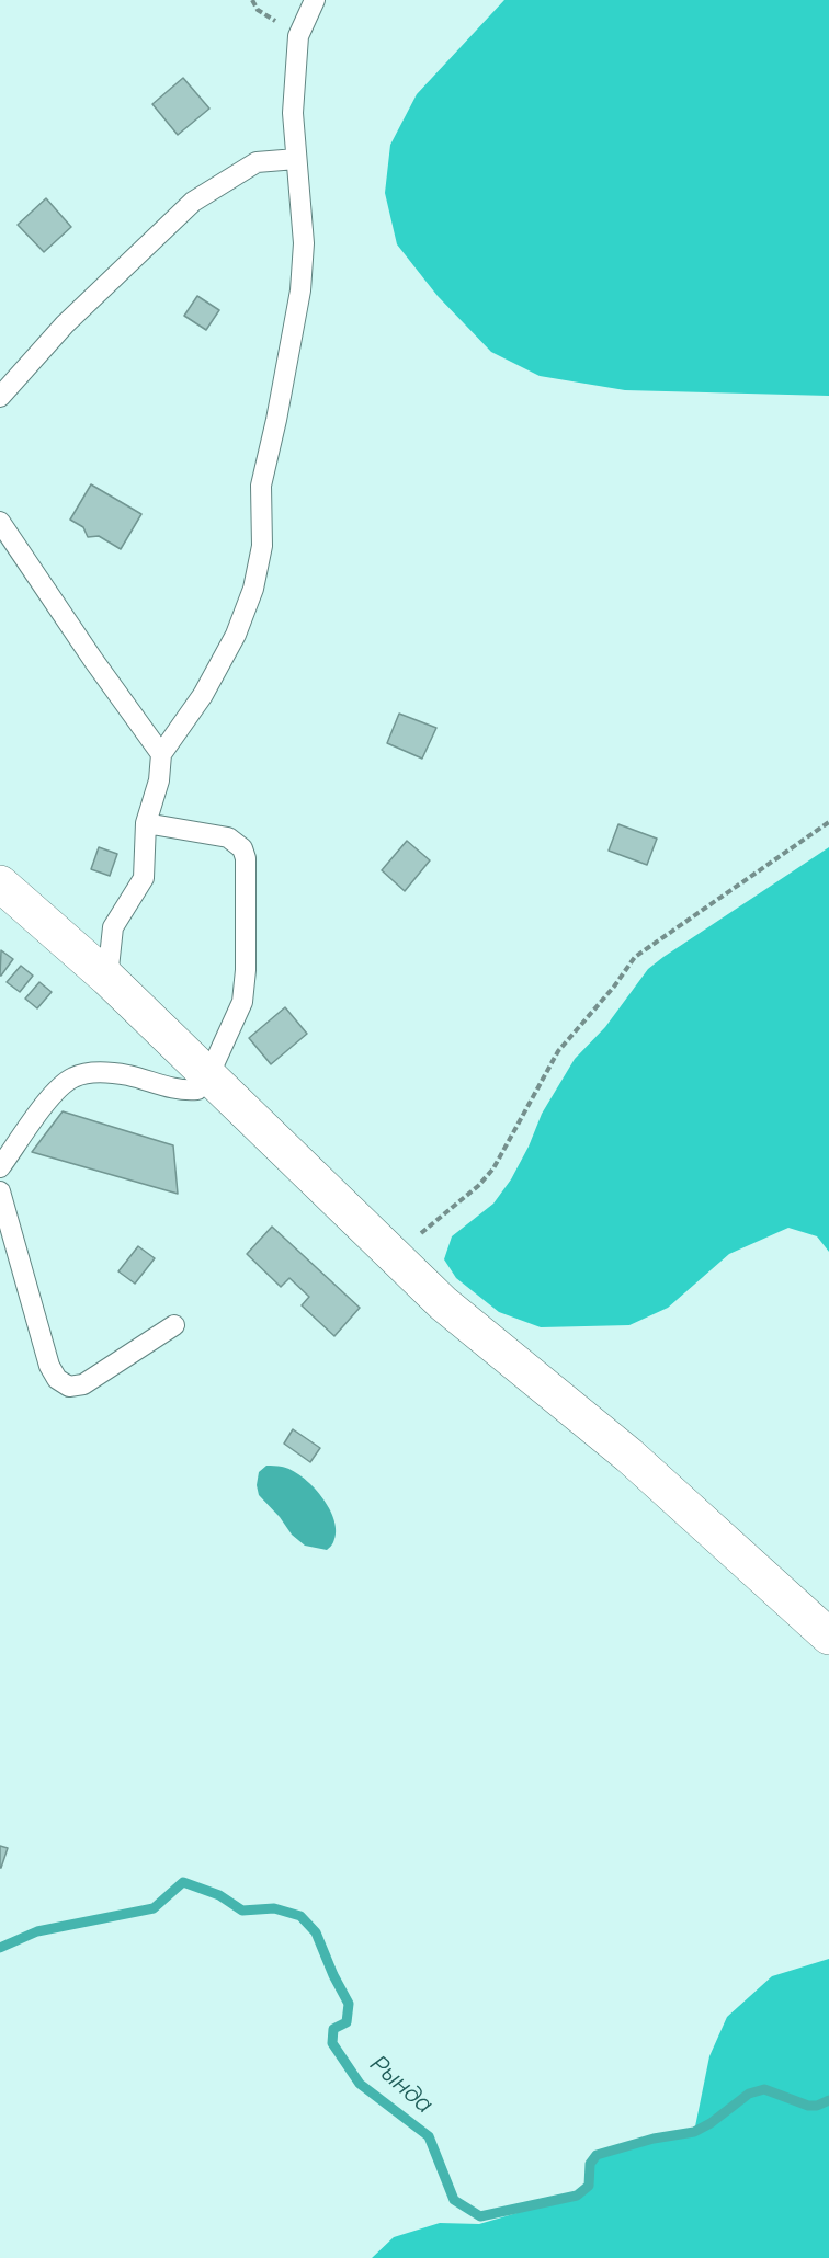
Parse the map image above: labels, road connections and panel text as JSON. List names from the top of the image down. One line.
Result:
{"water":["Рында"]}
